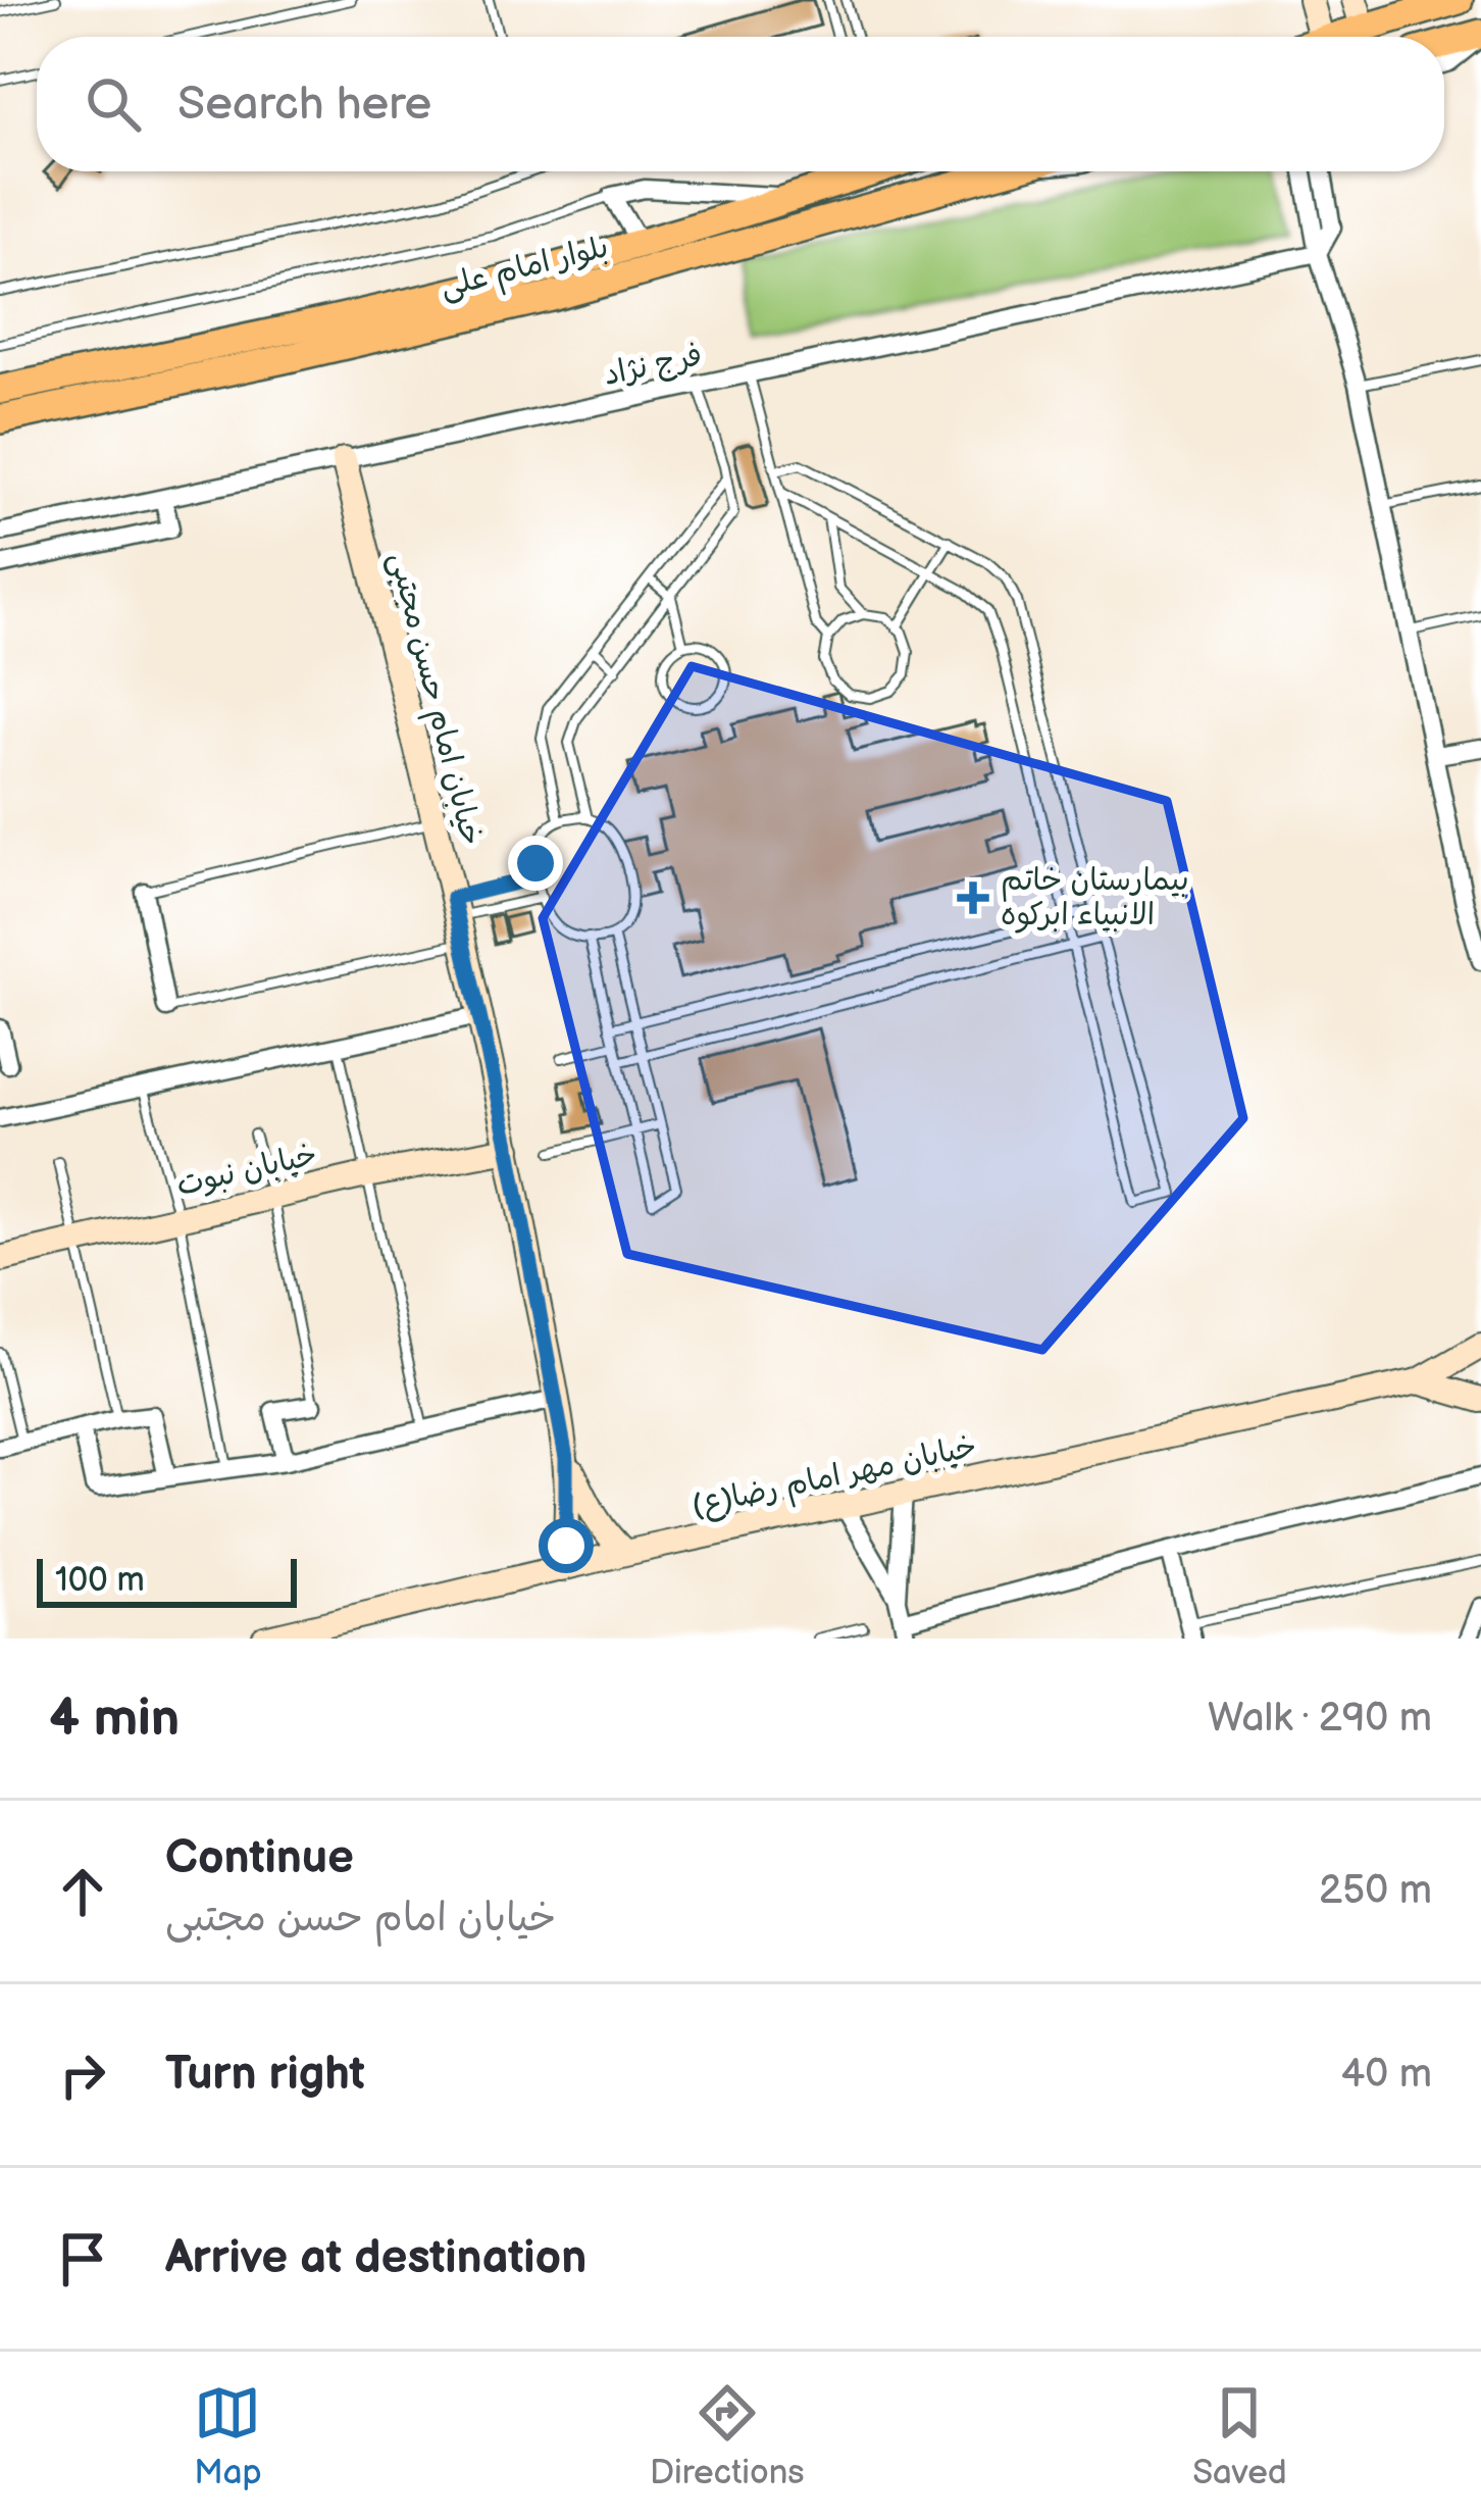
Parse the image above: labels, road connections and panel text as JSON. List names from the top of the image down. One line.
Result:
{"streets":{"main road":["بلوار امام علی"],"street":["فرج نژاد","خیابان امام حسن مجتبی","خیابان نبوت","خیابان مهر امام رضا(ع)"]},"crossings":[["فرج نژاد","خیابان امام حسن مجتبی"],["خیابان امام حسن مجتبی","خیابان نبوت"],["خیابان امام حسن مجتبی","خیابان مهر امام رضا(ع)"]],"places":{"health":["بیمارستان خاتم الانبیاء ابرکوه"]},"scale_bar":"100 m","page":{"search":"Search here","scale":"100 m","heading":["4 min","Walk · 290 m"],"list":[["Continue","خیابان امام حسن مجتبی","250 m"],["Turn right","40 m"],"Arrive at destination"],"nav":["Map","Directions","Saved"]}}
